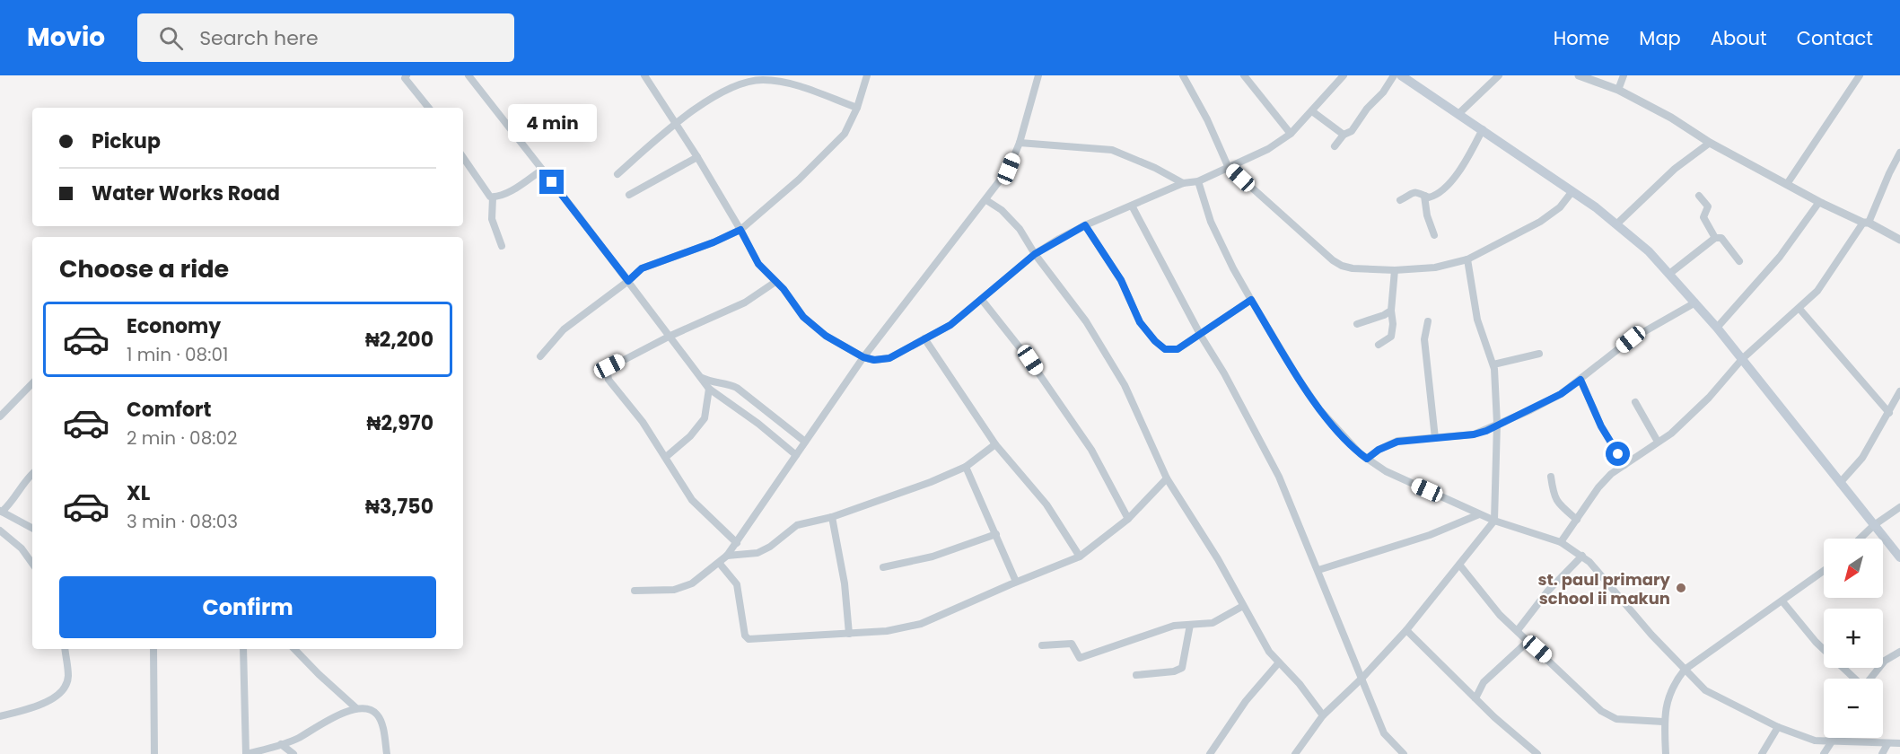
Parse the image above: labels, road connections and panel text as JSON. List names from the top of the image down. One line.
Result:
{"places":["st. paul primary school ii makun"],"north":"bottom left","page":{"header":"Movio","search":"Search here","nav":["Home","Map","About","Contact"],"bubble":"4 min","banner":["Pickup","Water Works Road"],"heading":"Choose a ride","list":[{"name":"Economy","note":"1 min · 08:01","value":"₦2,200"},{"name":"Comfort","note":"2 min · 08:02","value":"₦2,970"},{"name":"XL","note":"3 min · 08:03","value":"₦3,750"}],"map_buttons":["+","−"],"buttons":"Confirm"}}
